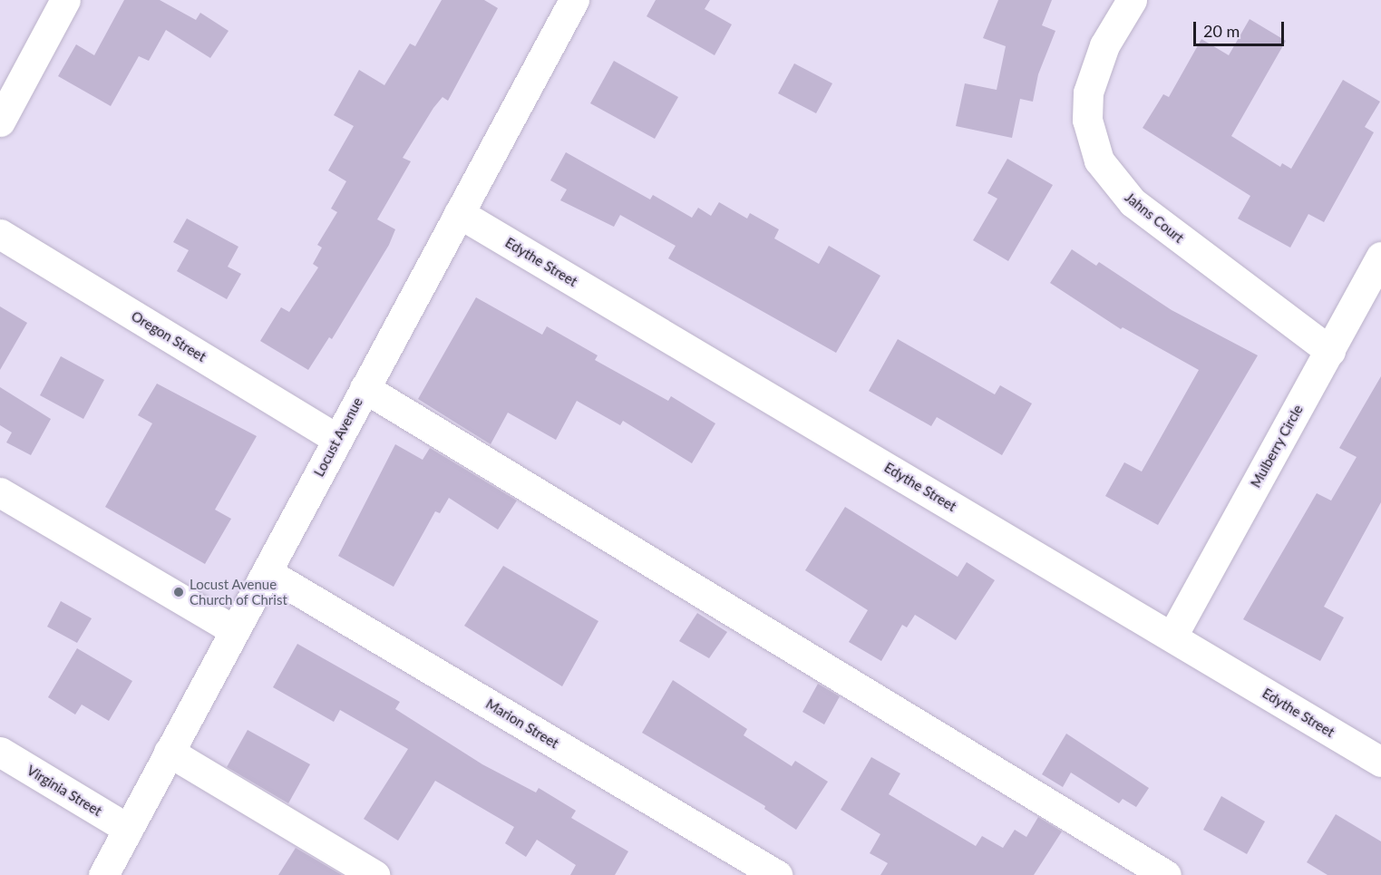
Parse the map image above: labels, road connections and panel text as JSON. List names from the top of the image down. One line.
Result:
{"streets":{"street":["Jahns Court","Edythe Street","Oregon Street","Locust Avenue","Mulberry Circle","Marion Street","Virginia Street"]},"crossings":[["Jahns Court","Mulberry Circle"],["Edythe Street","Locust Avenue"],["Edythe Street","Mulberry Circle"],["Oregon Street","Locust Avenue"],["Locust Avenue","Marion Street"],["Locust Avenue","Virginia Street"]],"places":["Locust Avenue Church of Christ"],"scale_bar":"20 m"}
